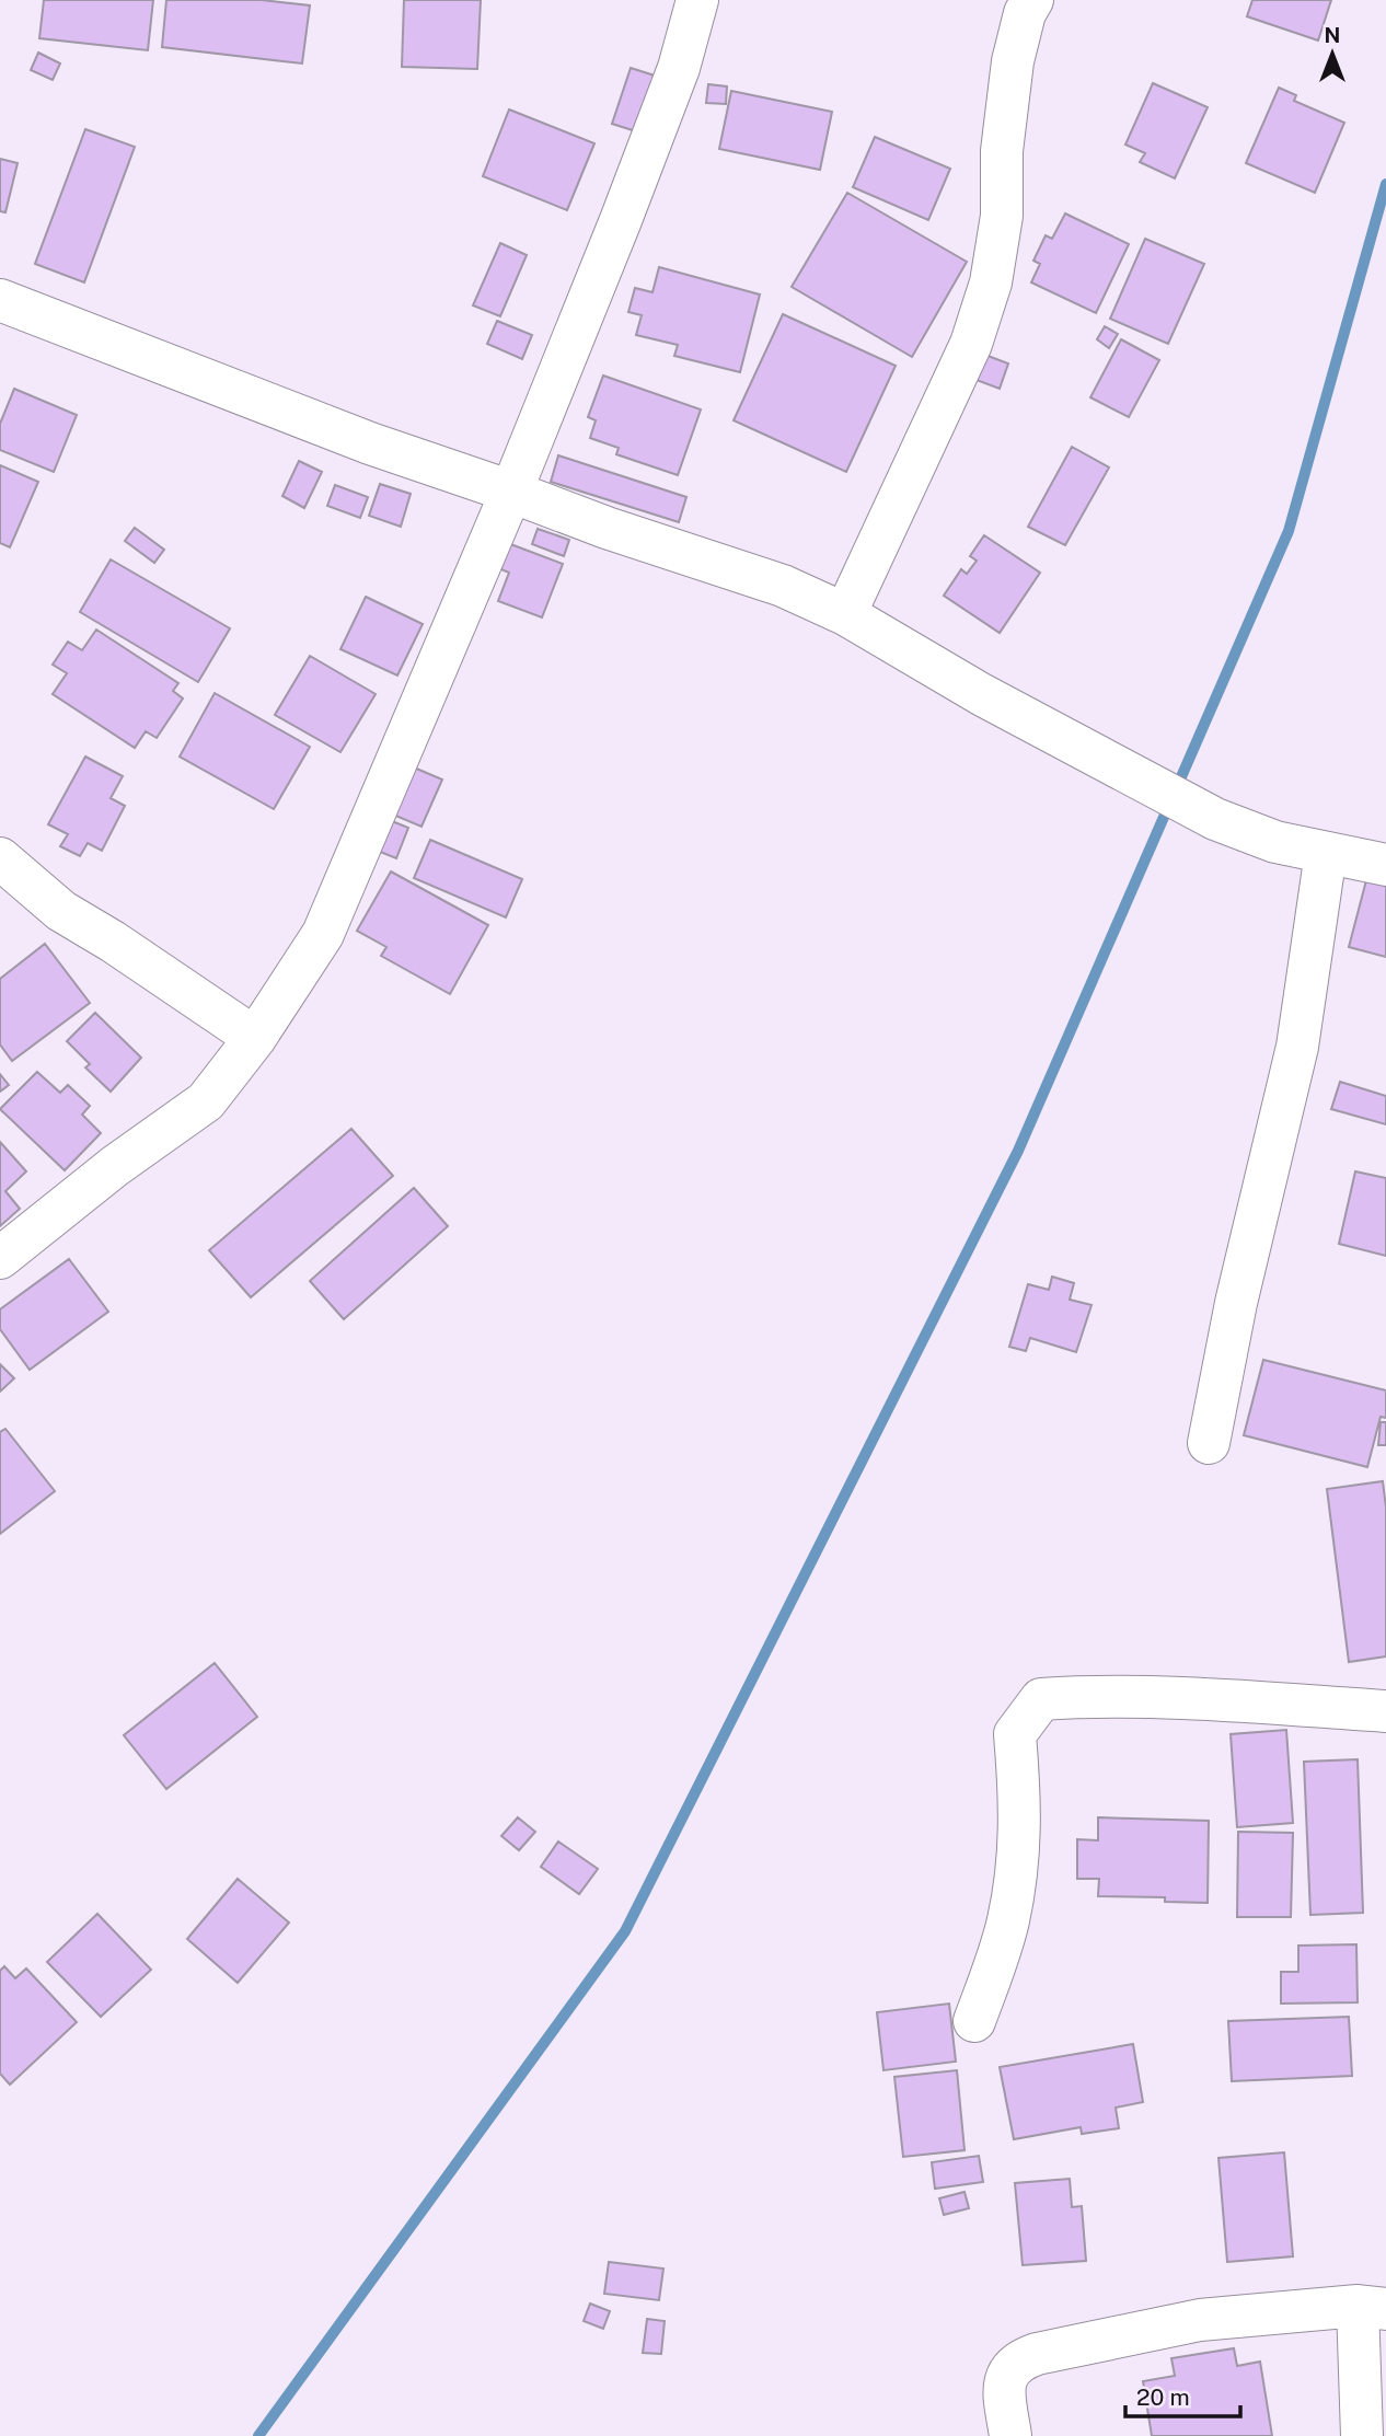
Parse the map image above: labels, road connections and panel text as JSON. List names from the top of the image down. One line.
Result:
{"scale_bar":"20 m","north":"top"}
